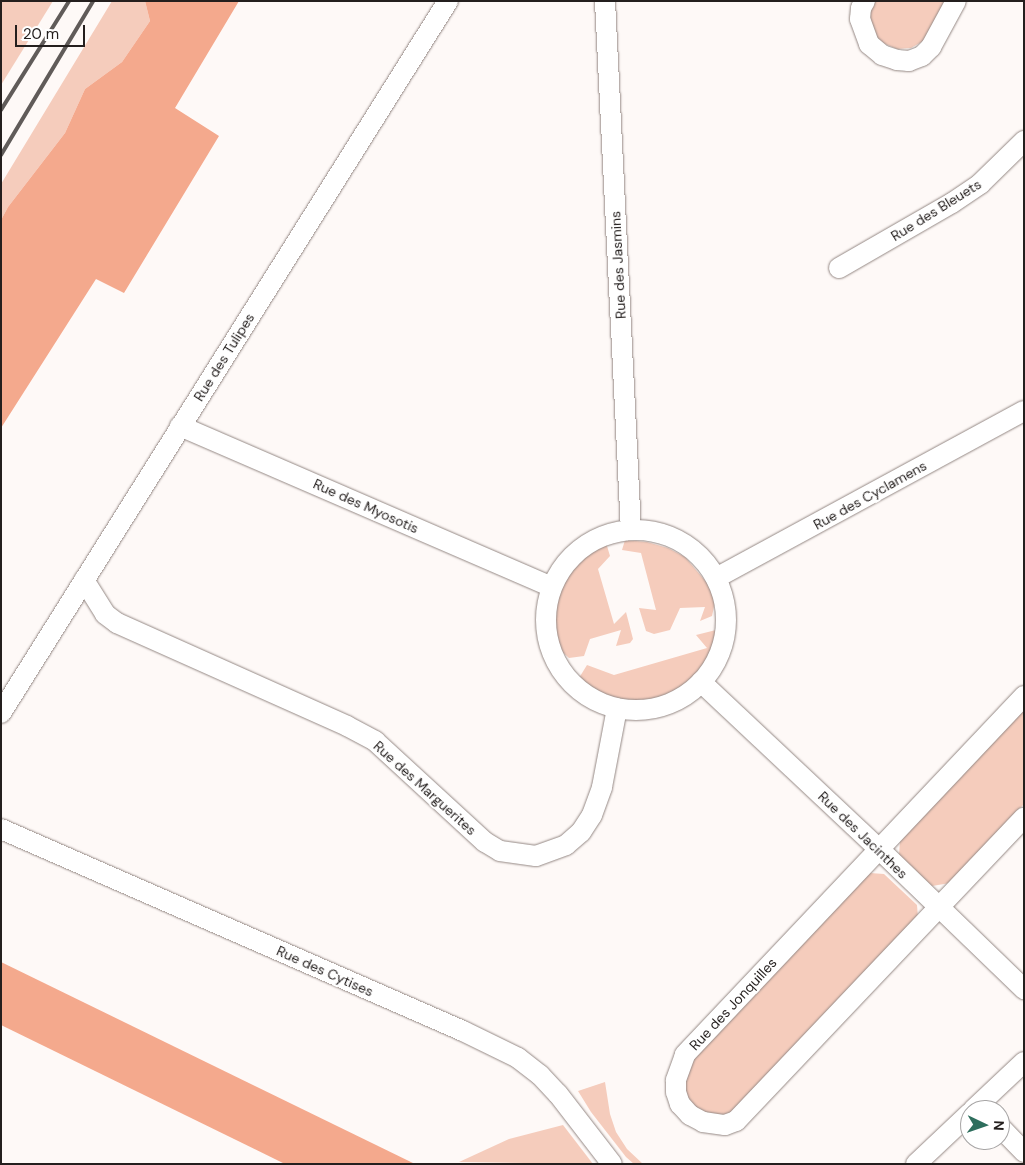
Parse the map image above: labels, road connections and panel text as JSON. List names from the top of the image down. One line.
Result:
{"streets":{"street":["Rue des Bleuets","Rue des Jasmins","Rue des Tulipes","Rue des Cyclamens","Rue des Myosotis","Rue des Marguerites","Rue des Jacinthes","Rue des Cytises","Rue des Jonquilles"]},"crossings":[["Rue des Tulipes","Rue des Myosotis"],["Rue des Tulipes","Rue des Marguerites"],["Rue des Jacinthes","Rue des Jonquilles"]],"scale_bar":"20 m","north":"right"}
